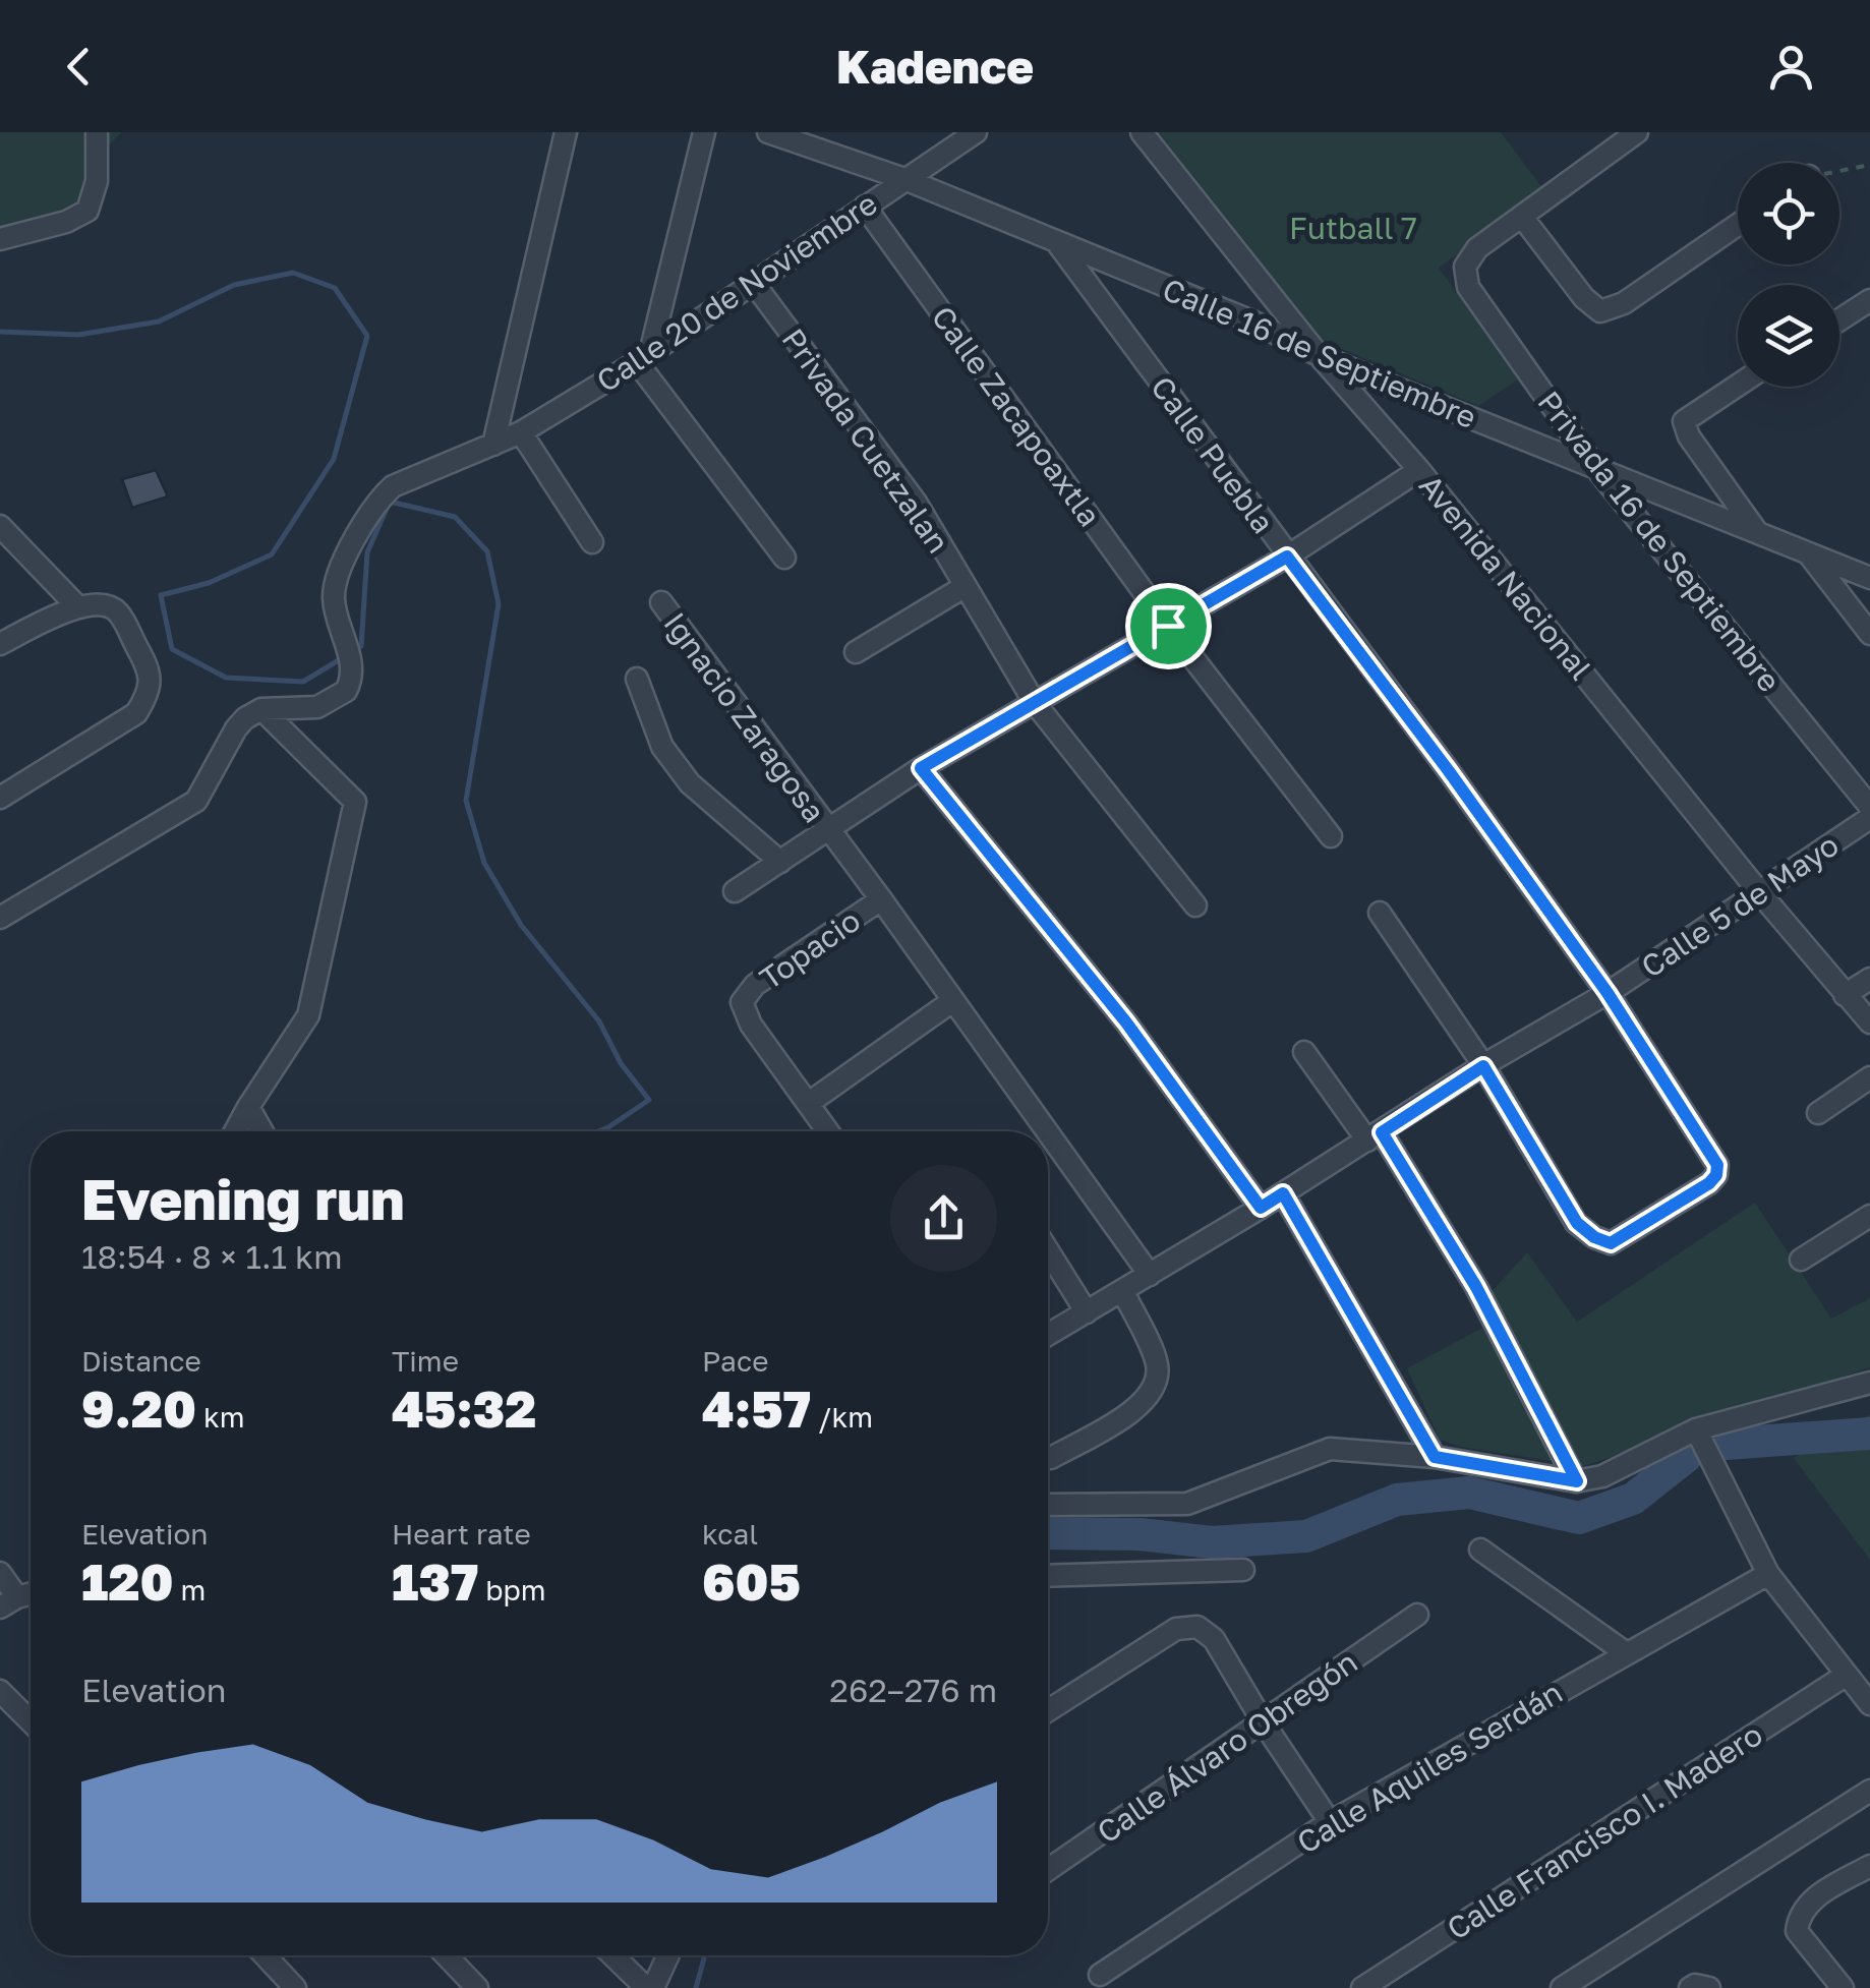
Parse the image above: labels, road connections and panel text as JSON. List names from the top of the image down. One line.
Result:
{"streets":{"street":["Calle 20 de Noviembre","Calle 16 de Septiembre","Calle Zacapoaxtla","Privada Cuetzalan","Calle Puebla","Privada 16 de Septiembre","Avenida Nacional","Ignacio Zaragosa","Calle 5 de Mayo","Topacio","Calle Álvaro Obregón","Calle Aquiles Serdán","Calle Francisco I. Madero"]},"crossings":[["Calle 20 de Noviembre","Calle 16 de Septiembre"],["Calle 20 de Noviembre","Calle Zacapoaxtla"],["Calle 20 de Noviembre","Privada Cuetzalan"],["Calle 16 de Septiembre","Calle Puebla"],["Calle 16 de Septiembre","Privada 16 de Septiembre"],["Calle 16 de Septiembre","Avenida Nacional"],["Calle Zacapoaxtla","Ignacio Zaragosa"],["Privada Cuetzalan","Ignacio Zaragosa"],["Calle Puebla","Ignacio Zaragosa"],["Calle Puebla","Calle 5 de Mayo"],["Avenida Nacional","Ignacio Zaragosa"],["Avenida Nacional","Calle 5 de Mayo"]],"parks":["Futball 7"],"page":{"header":"Kadence","heading":["Evening run","18:54 · 8 × 1.1 km"],"stats":[["Distance","9.20 km"],["Time","45:32"],["Pace","4:57 /km"],["Elevation","120 m"],["Heart rate","137 bpm"],["kcal","605"]],"chart":["Elevation","262–276 m"]}}
